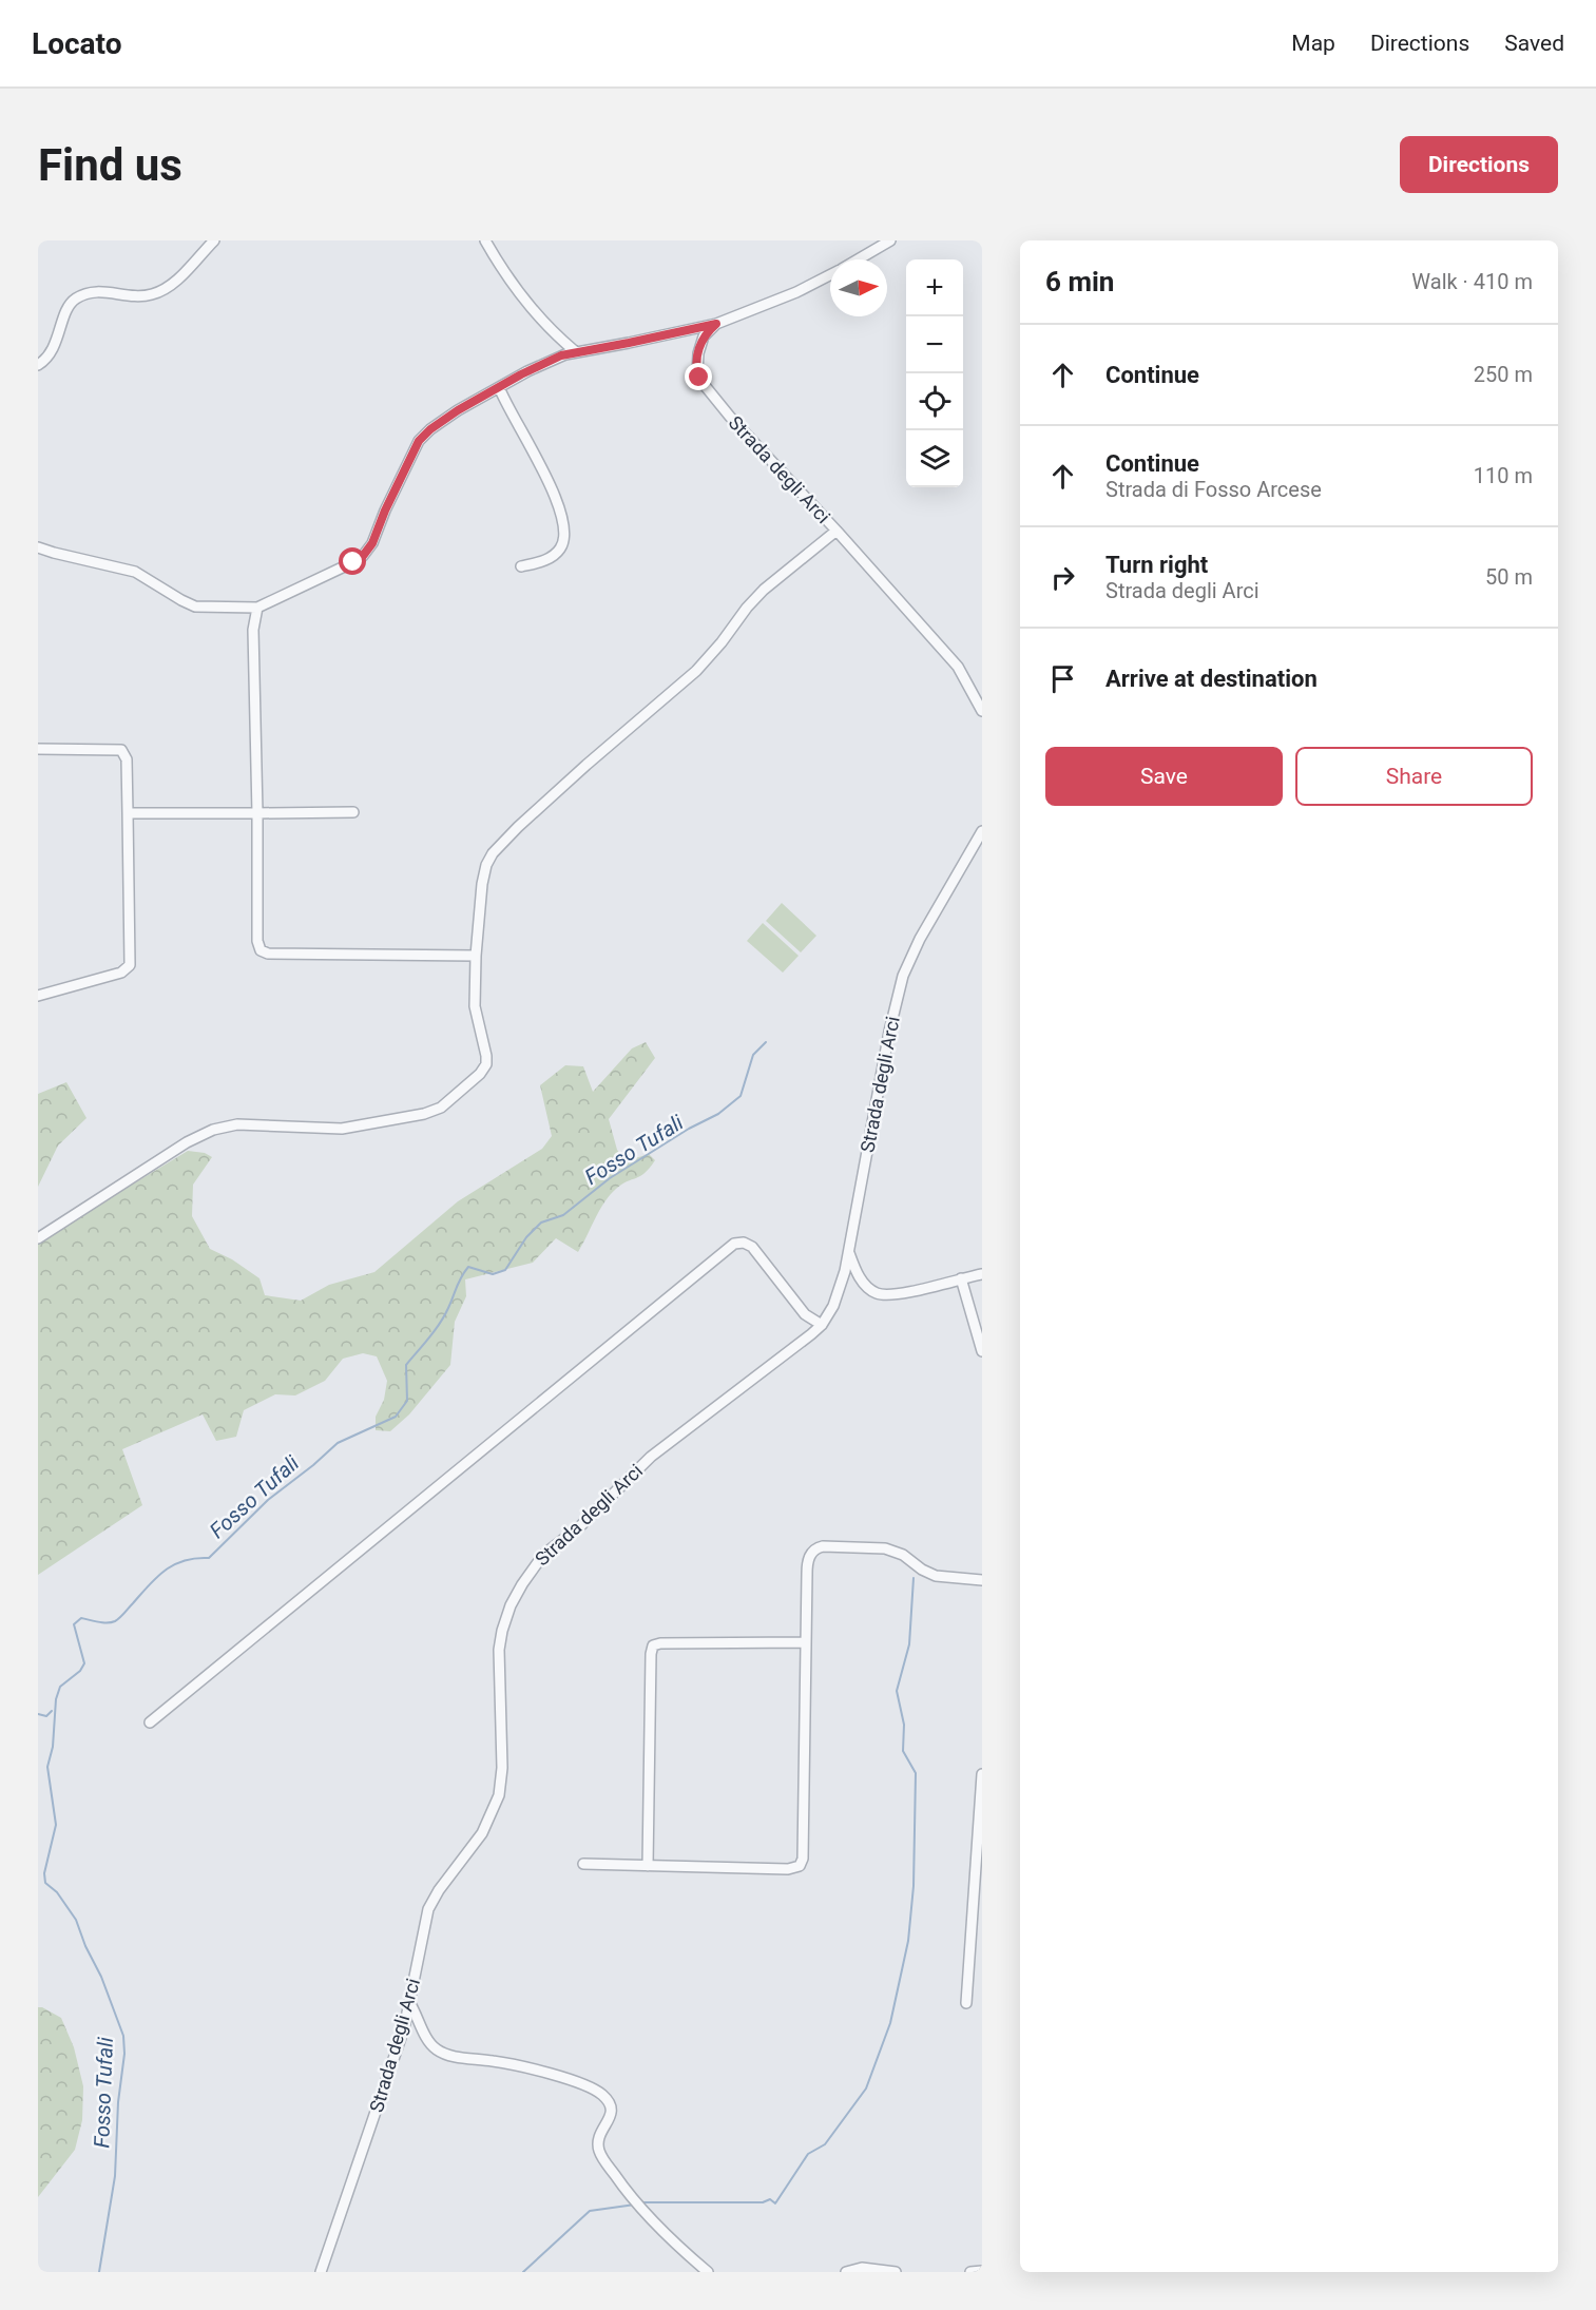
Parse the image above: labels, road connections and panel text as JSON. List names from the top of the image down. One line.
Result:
{"streets":{"street":["Strada degli Arci"]},"water":["Fosso Tufali"],"north":"right","page":{"header":"Locato","nav":["Map","Directions","Saved"],"buttons":["Directions",["Save","Share"]],"title":"Find us","heading":["6 min","Walk · 410 m"],"map_buttons":["+","−"],"list":[["Continue","250 m"],["Continue","Strada di Fosso Arcese","110 m"],["Turn right","Strada degli Arci","50 m"],"Arrive at destination"]}}
